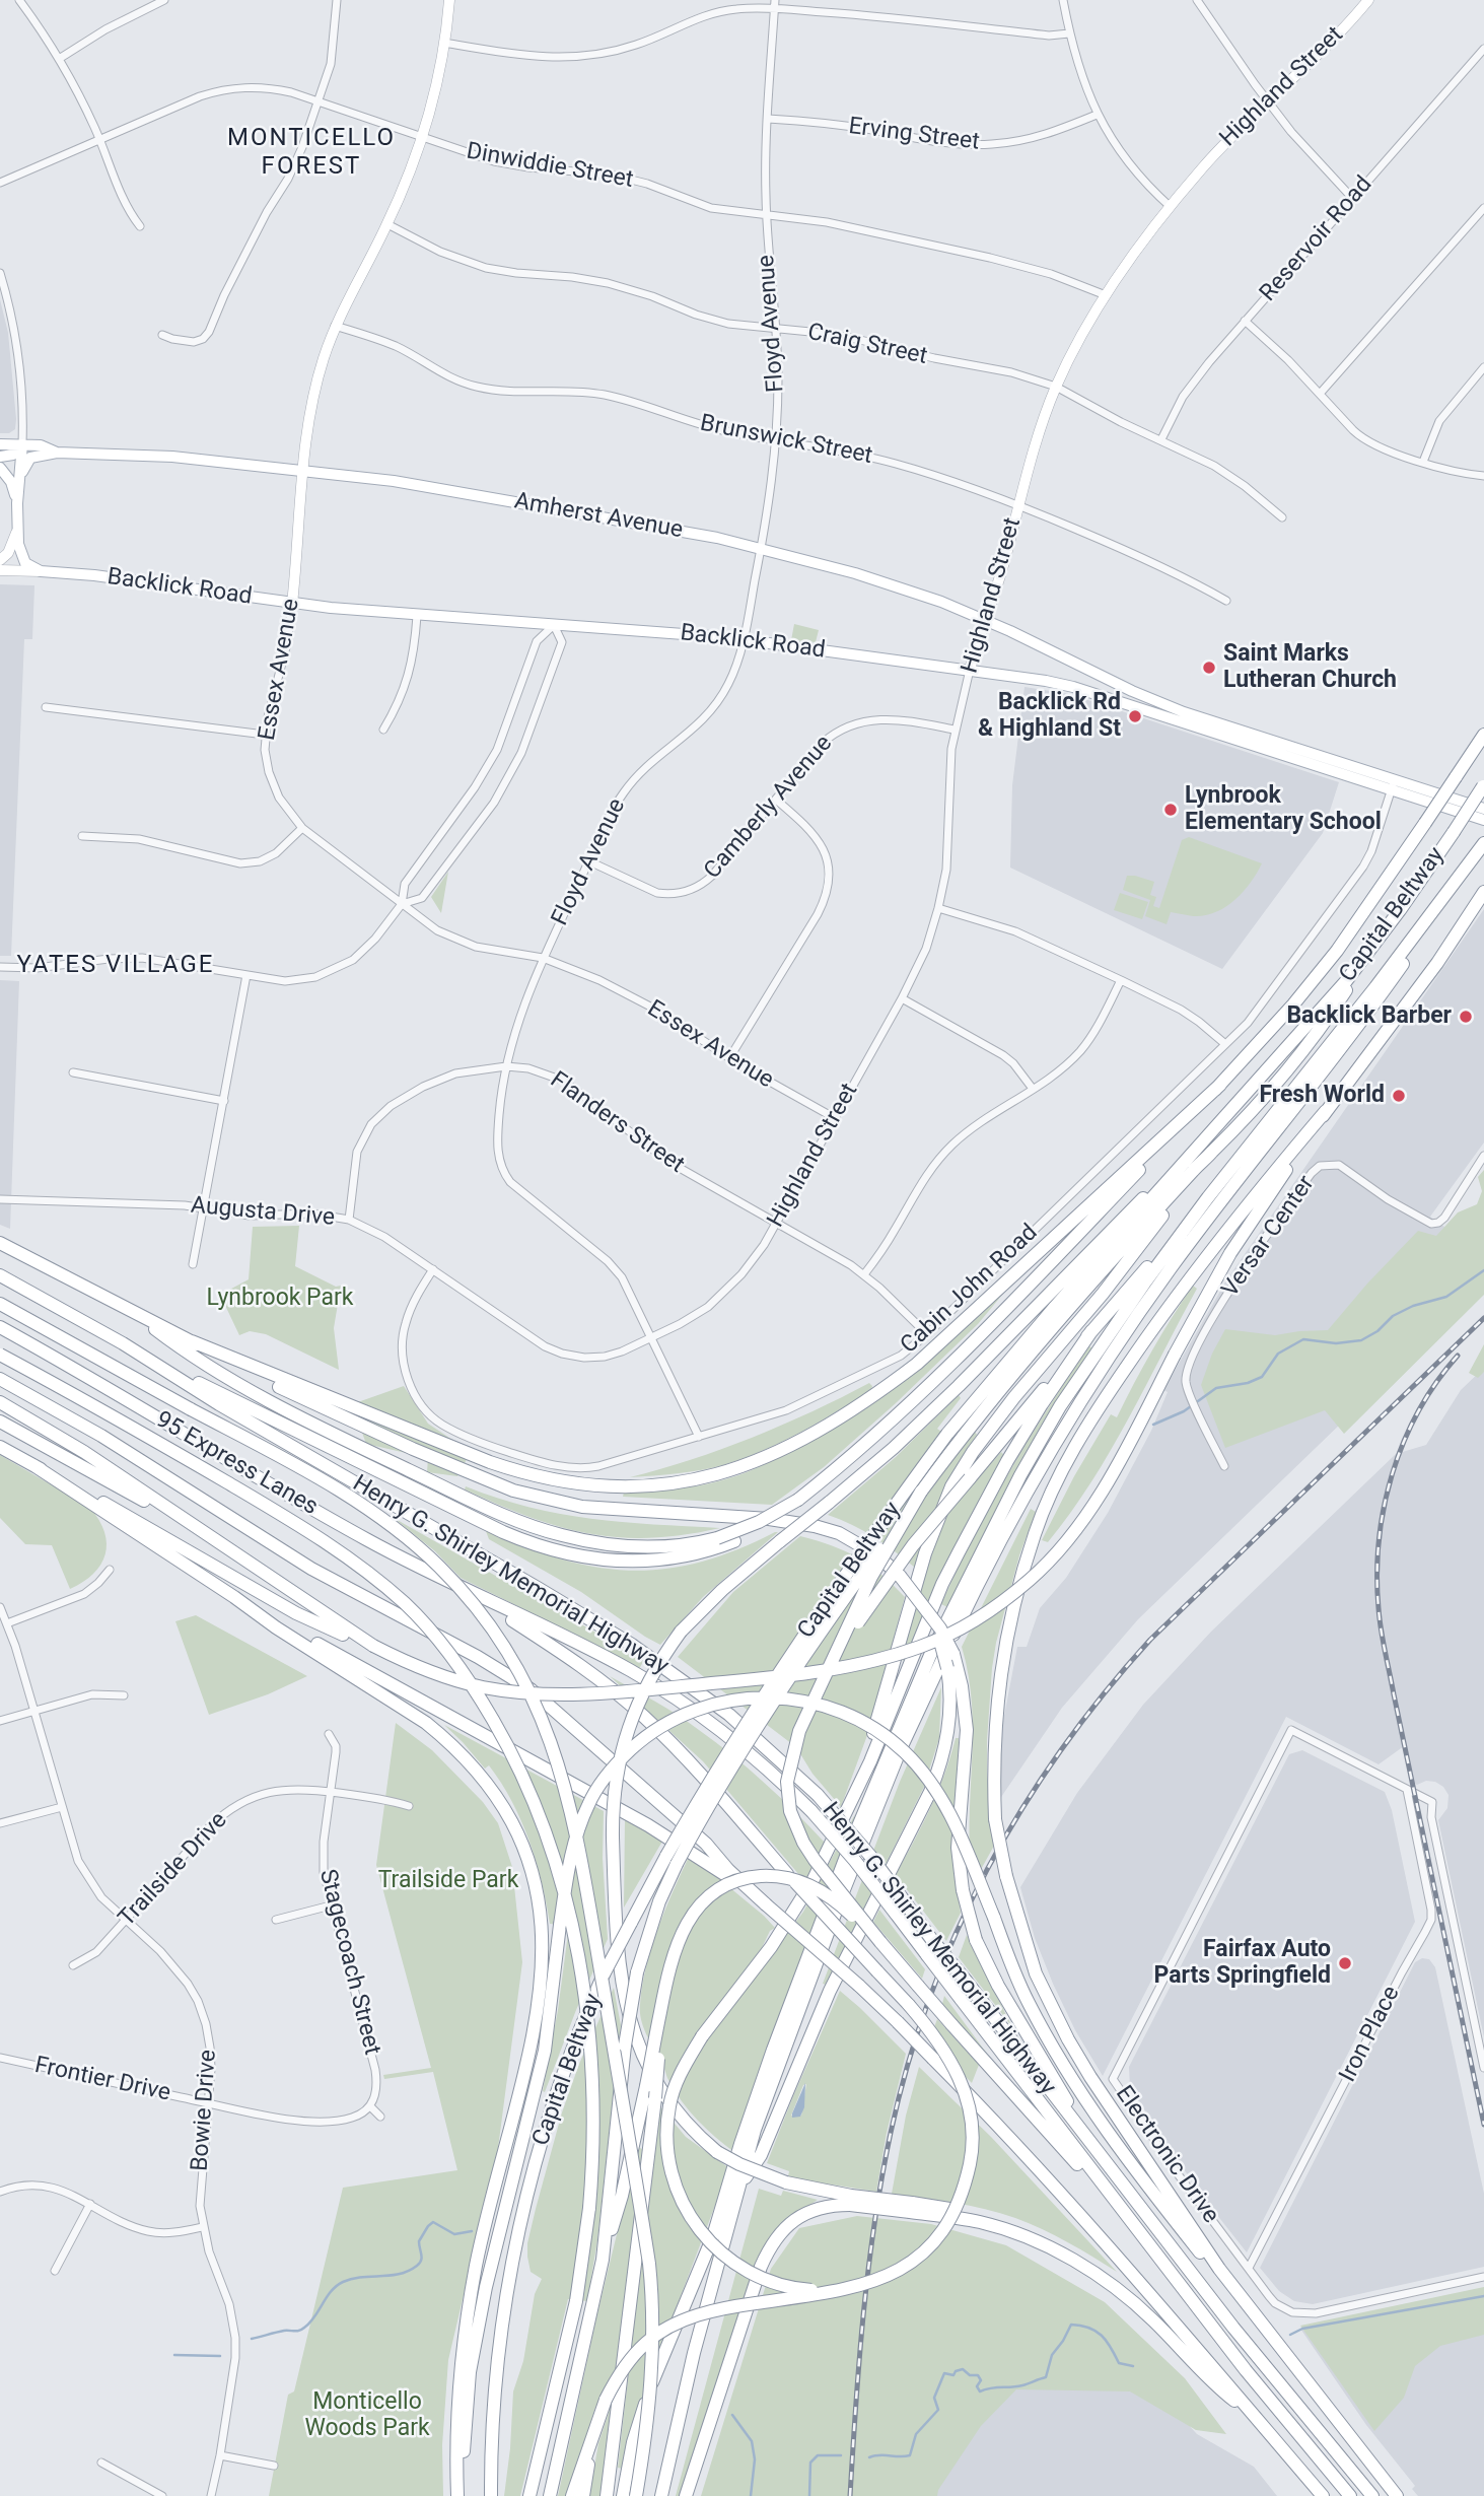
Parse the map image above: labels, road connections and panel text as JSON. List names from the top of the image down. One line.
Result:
{"streets":{"highway":["Capital Beltway","95 Express Lanes","Henry G. Shirley Memorial Highway"],"main road":["Amherst Avenue","Backlick Road"],"street":["Highland Street","Erving Street","Dinwiddie Street","Reservoir Road","Floyd Avenue","Craig Street","Brunswick Street","Essex Avenue","Camberly Avenue","Flanders Street","Augusta Drive","Versar Center","Cabin John Road","Trailside Drive","Stagecoach Street","Iron Place","Frontier Drive","Bowie Drive","Electronic Drive"]},"crossings":[["Highland Street","Dinwiddie Street"],["Highland Street","Floyd Avenue"],["Highland Street","Craig Street"],["Highland Street","Brunswick Street"],["Highland Street","Amherst Avenue"],["Highland Street","Backlick Road"],["Highland Street","Essex Avenue"],["Highland Street","Camberly Avenue"],["Highland Street","Flanders Street"],["Highland Street","Augusta Drive"],["Erving Street","Floyd Avenue"],["Dinwiddie Street","Floyd Avenue"],["Dinwiddie Street","Essex Avenue"],["Reservoir Road","Craig Street"],["Floyd Avenue","Craig Street"],["Floyd Avenue","Brunswick Street"],["Floyd Avenue","Amherst Avenue"],["Floyd Avenue","Backlick Road"],["Floyd Avenue","Essex Avenue"],["Floyd Avenue","Camberly Avenue"],["Floyd Avenue","Flanders Street"],["Floyd Avenue","Augusta Drive"],["Floyd Avenue","Cabin John Road"],["Craig Street","Essex Avenue"],["Brunswick Street","Essex Avenue"],["Amherst Avenue","Backlick Road"],["Amherst Avenue","Essex Avenue"],["Backlick Road","Essex Avenue"],["Backlick Road","Cabin John Road"],["Flanders Street","Augusta Drive"],["Flanders Street","Cabin John Road"],["Augusta Drive","Cabin John Road"],["Trailside Drive","Stagecoach Street"],["Trailside Drive","Bowie Drive"],["Stagecoach Street","Frontier Drive"],["Iron Place","Electronic Drive"],["Frontier Drive","Bowie Drive"]],"districts":["MONTICELLO FOREST","YATES VILLAGE"],"parks":["Lynbrook Park","Trailside Park","Monticello Woods Park"],"places":["Saint Marks Lutheran Church","Backlick Rd & Highland St","Lynbrook Elementary School","Backlick Barber","Fresh World","Fairfax Auto Parts Springfield"]}
